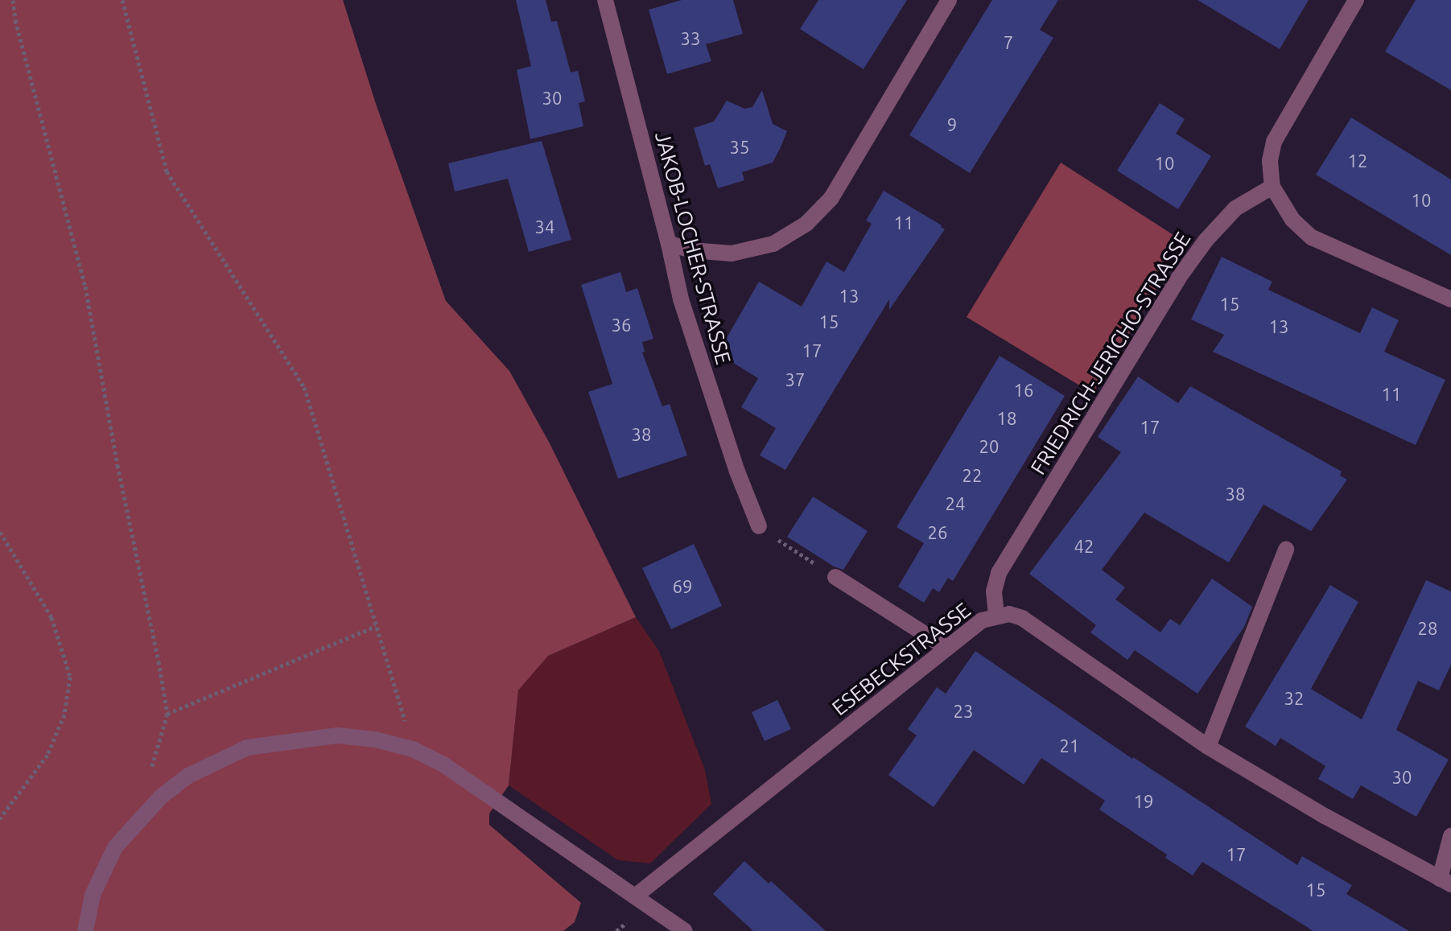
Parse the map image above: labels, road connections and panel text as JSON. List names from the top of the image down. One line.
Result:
{"streets":{"street":["JAKOB-LOCHER-STRASSE","FRIEDRICH-JERICHO-STRASSE","ESEBECKSTRASSE"]},"crossings":[["FRIEDRICH-JERICHO-STRASSE","ESEBECKSTRASSE"]],"house_numbers":["33","7","30","9","35","12","10","10","11","34","13","15","15","36","13","17","37","16","11","18","17","38","20","22","38","24","26","42","69","28","32","23","21","30","19","17","15"]}
